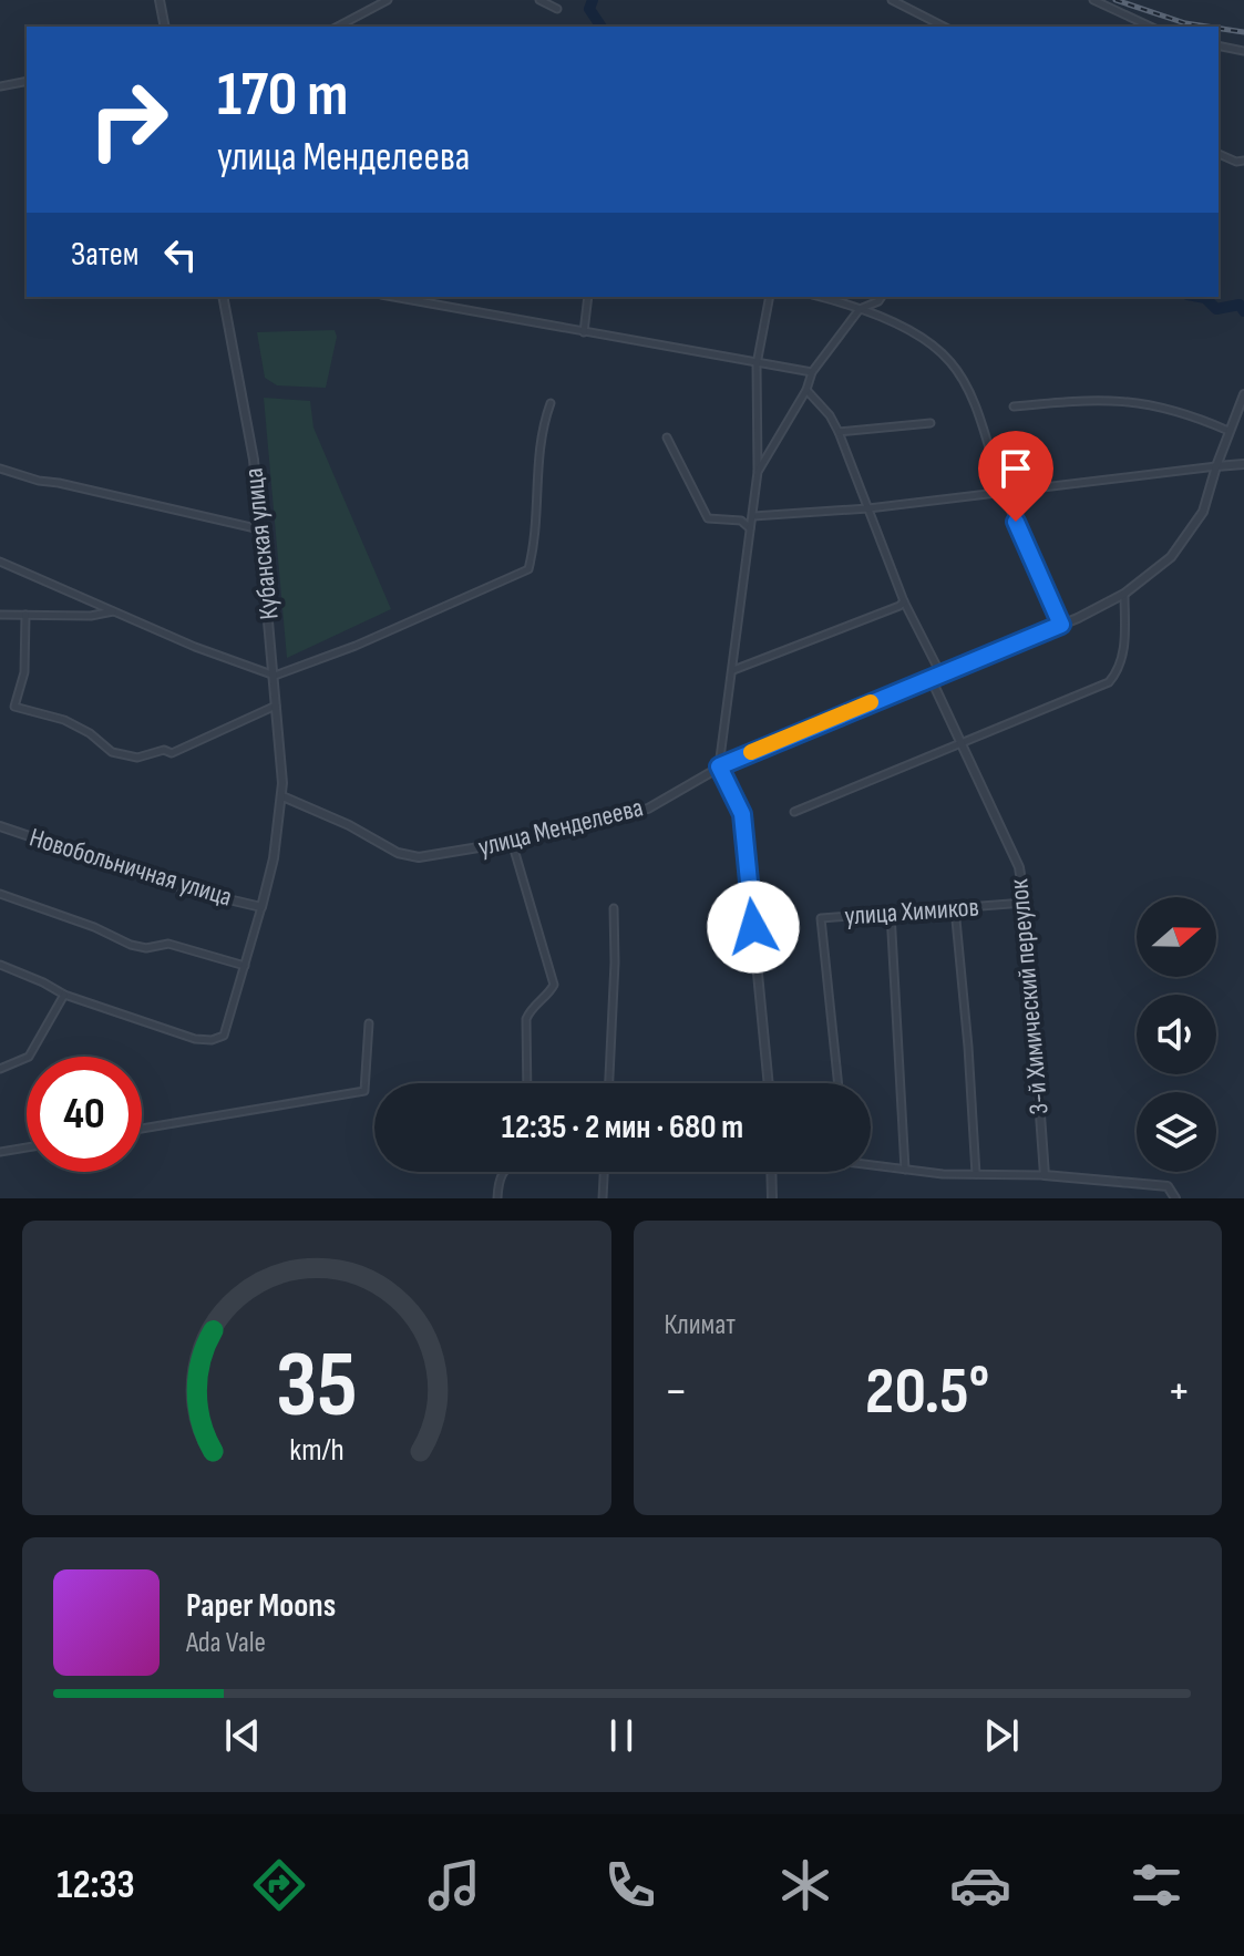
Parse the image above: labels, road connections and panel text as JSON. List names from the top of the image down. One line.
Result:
{"streets":{"street":["Кубанская улица","улица Менделеева","Новобольничная улица","улица Химиков","3-й Химический переулок"]},"crossings":[["Кубанская улица","улица Менделеева"],["Кубанская улица","Новобольничная улица"],["улица Менделеева","3-й Химический переулок"],["улица Химиков","3-й Химический переулок"]],"north":"right","page":{"turn":["170 m","улица Менделеева"],"then":"Затем","limit":"40","trip":"12:35 · 2 мин · 680 m","tile":"Климат","heat":["−","20.5°","+"],"song":["Paper Moons","Ada Vale"],"tabs":"12:33","gauge":["35","km/h"]}}
